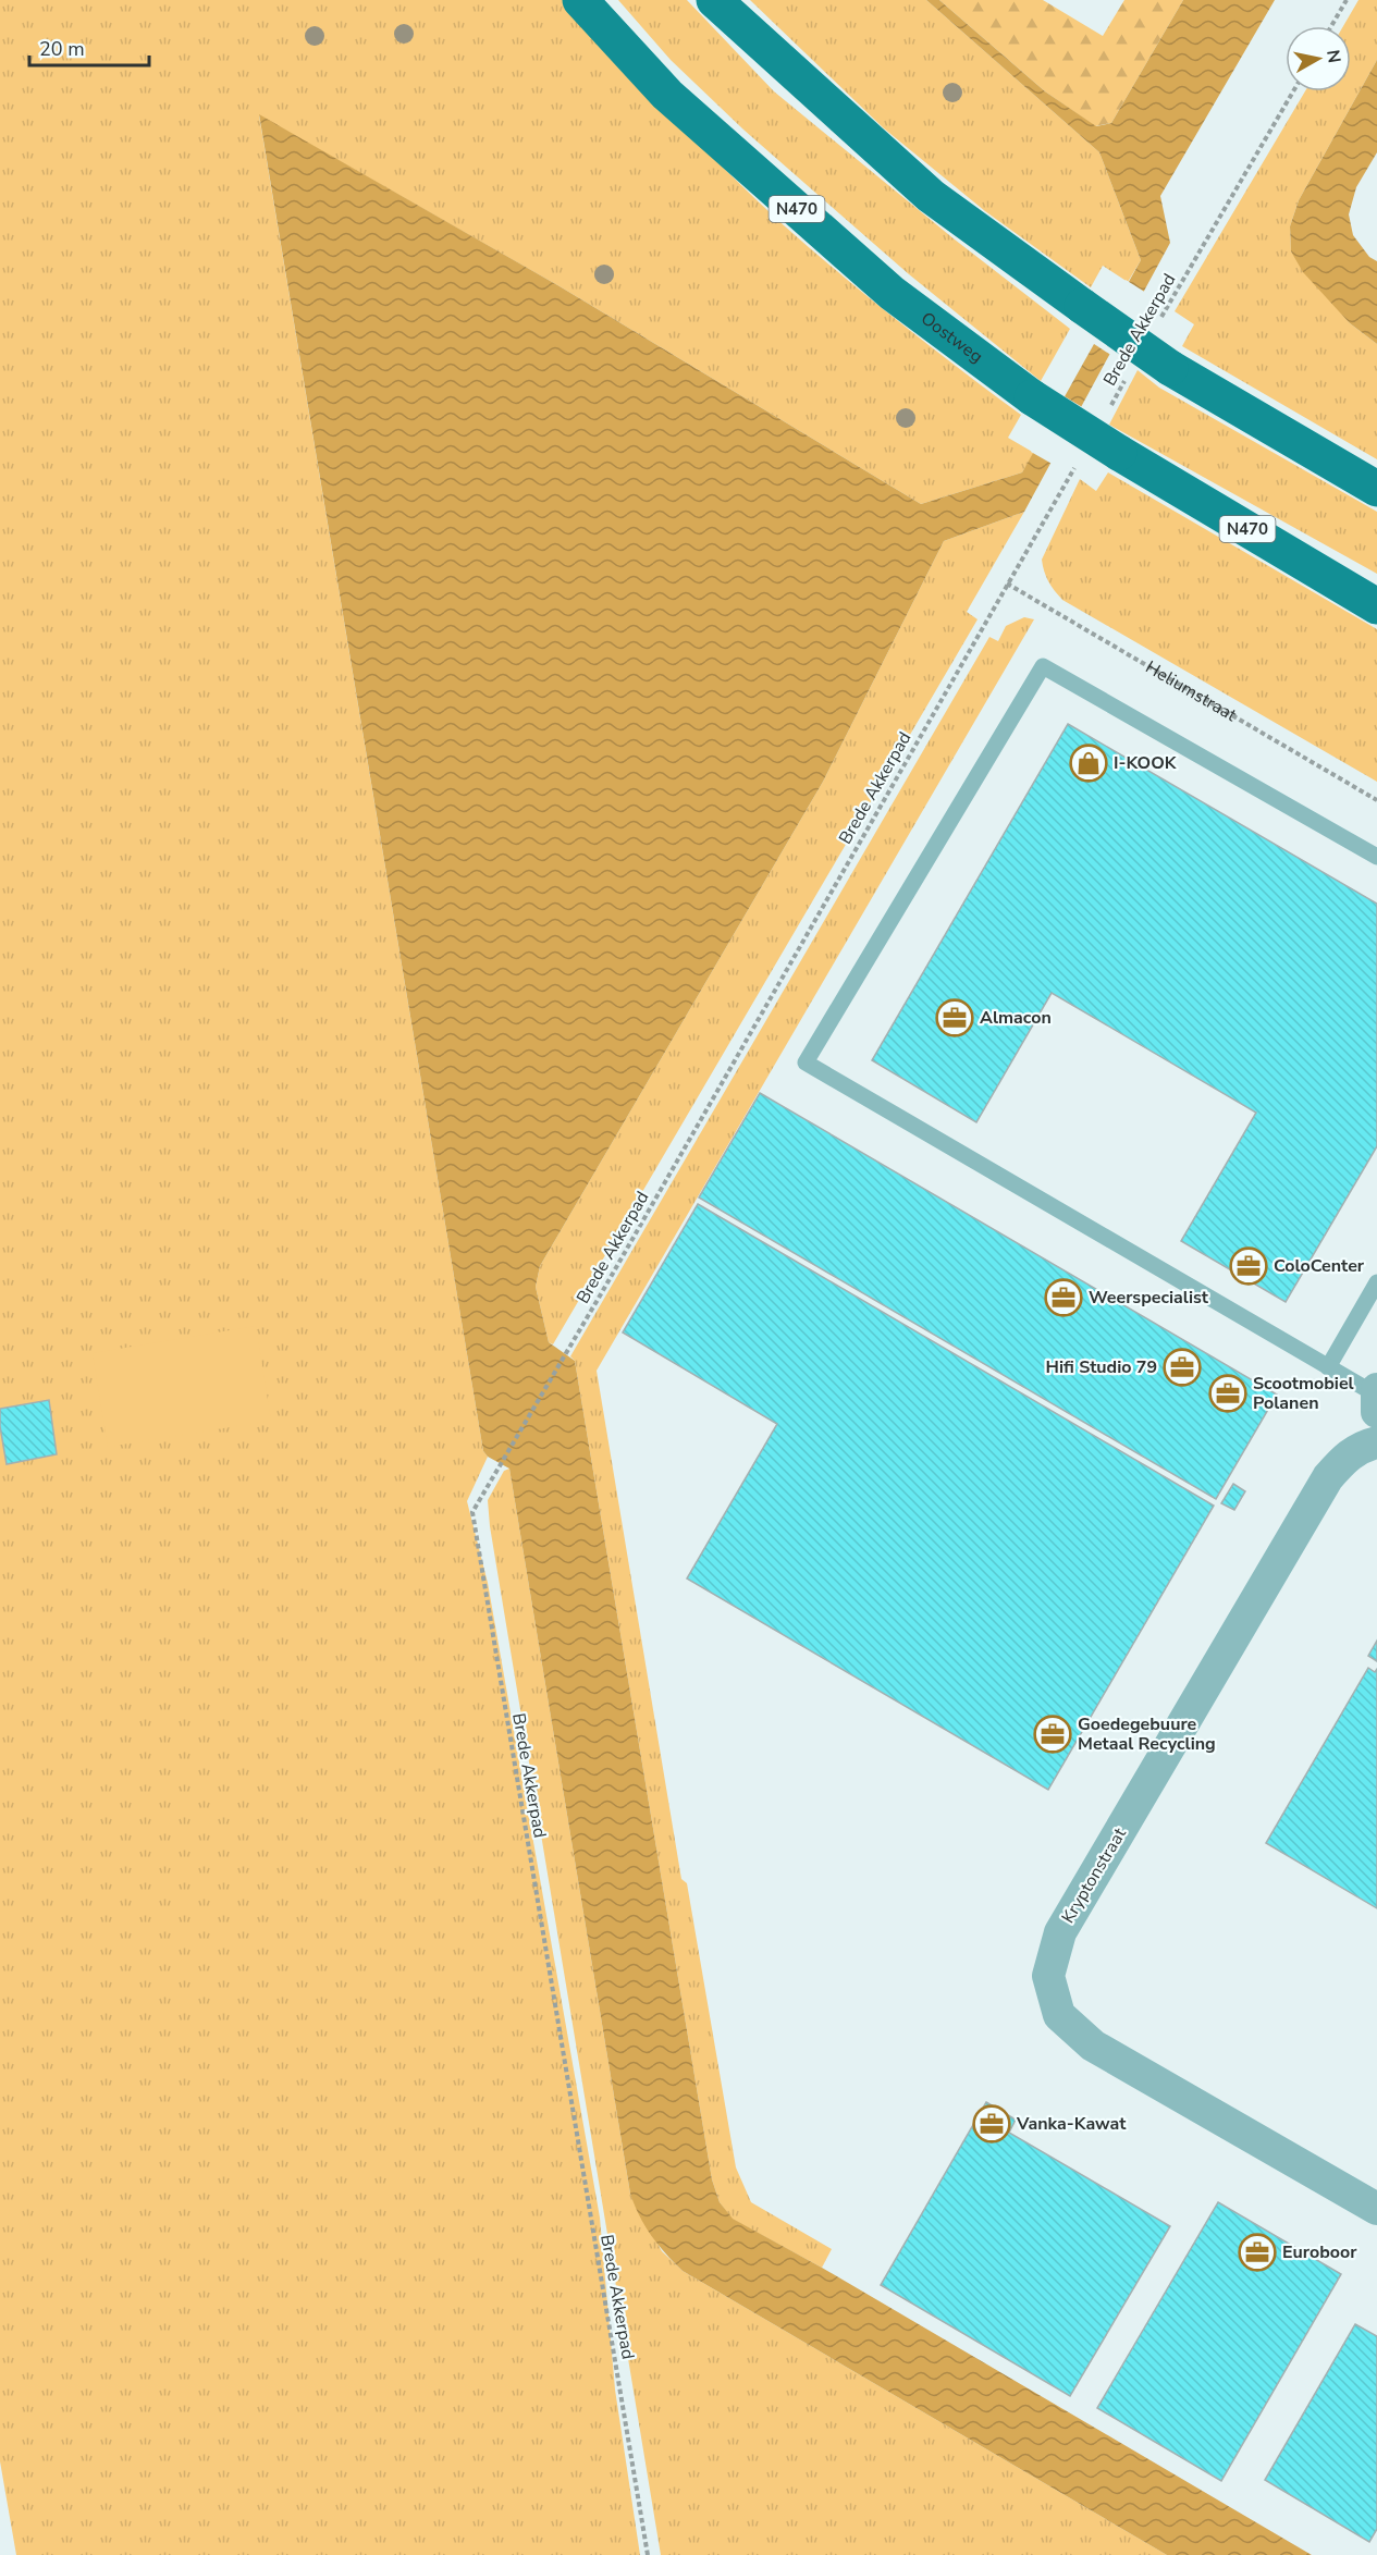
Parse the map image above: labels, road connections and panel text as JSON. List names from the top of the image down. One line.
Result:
{"streets":{"main road":["N470","Oostweg"],"street":["Kryptonstraat"],"path":["Brede Akkerpad","Heliumstraat"]},"crossings":[["Brede Akkerpad","Heliumstraat"]],"places":{"shop":["I-KOOK"],"office":["Almacon","ColoCenter","Weerspecialist","Hifi Studio 79","Scootmobiel Polanen","Goedegebuure Metaal Recycling","Vanka-Kawat","Euroboor"]},"scale_bar":"20 m","north":"right"}
